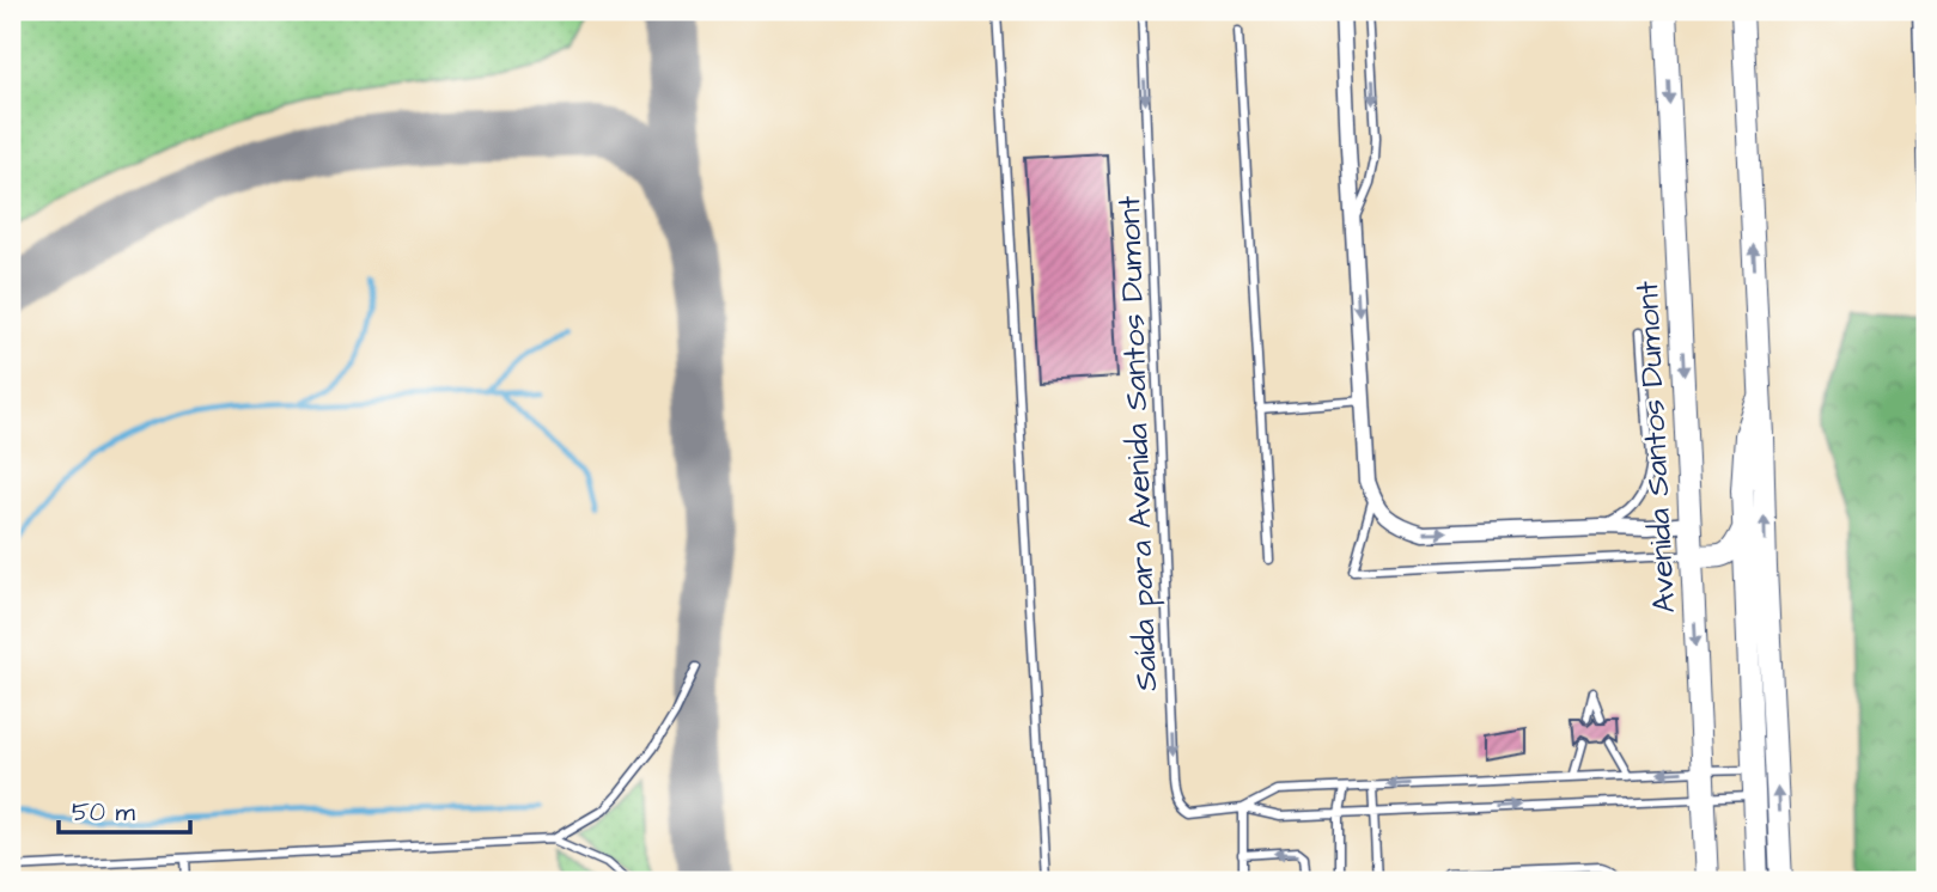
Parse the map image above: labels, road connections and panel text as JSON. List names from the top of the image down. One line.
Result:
{"streets":{"main road":["Avenida Santos Dumont"],"lane":["Saída para Avenida Santos Dumont"]},"one_way":["Saída para Avenida Santos Dumont"],"scale_bar":"50 m"}
